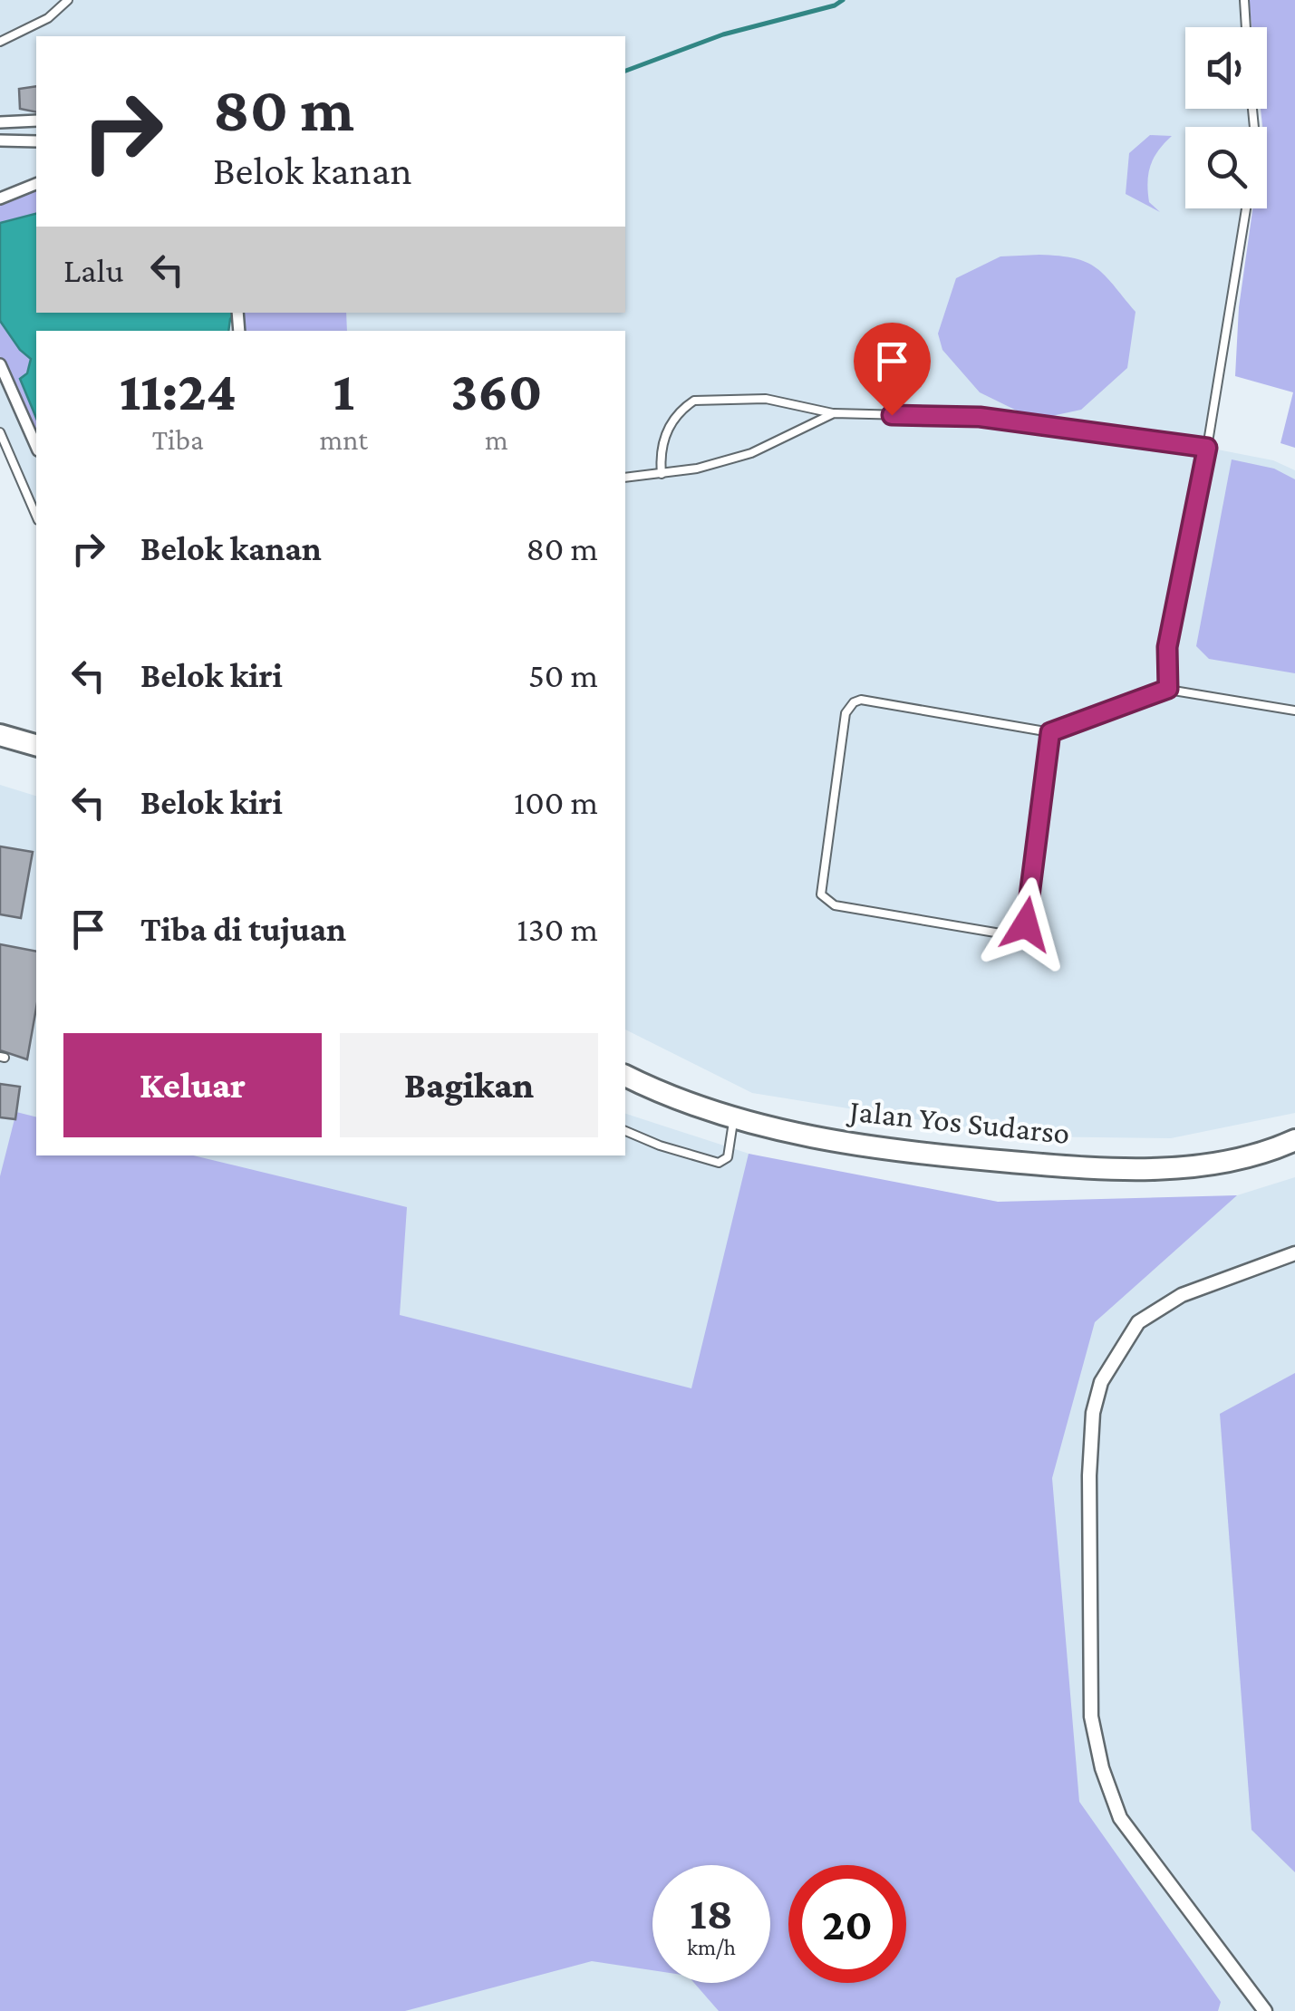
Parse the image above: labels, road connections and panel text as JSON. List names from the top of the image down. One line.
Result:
{"streets":{"main road":["Jalan Yos Sudarso"]},"page":{"turn":["80 m","Belok kanan"],"then":"Lalu","eta":["11:24","Tiba","1","mnt","360","m"],"list":[{"name":"Belok kanan","value":"80 m"},{"name":"Belok kiri","value":"50 m"},{"name":"Belok kiri","value":"100 m"},{"name":"Tiba di tujuan","value":"130 m"}],"buttons":["Keluar","Bagikan"],"speed":"18 km/h","limit":"20"}}
